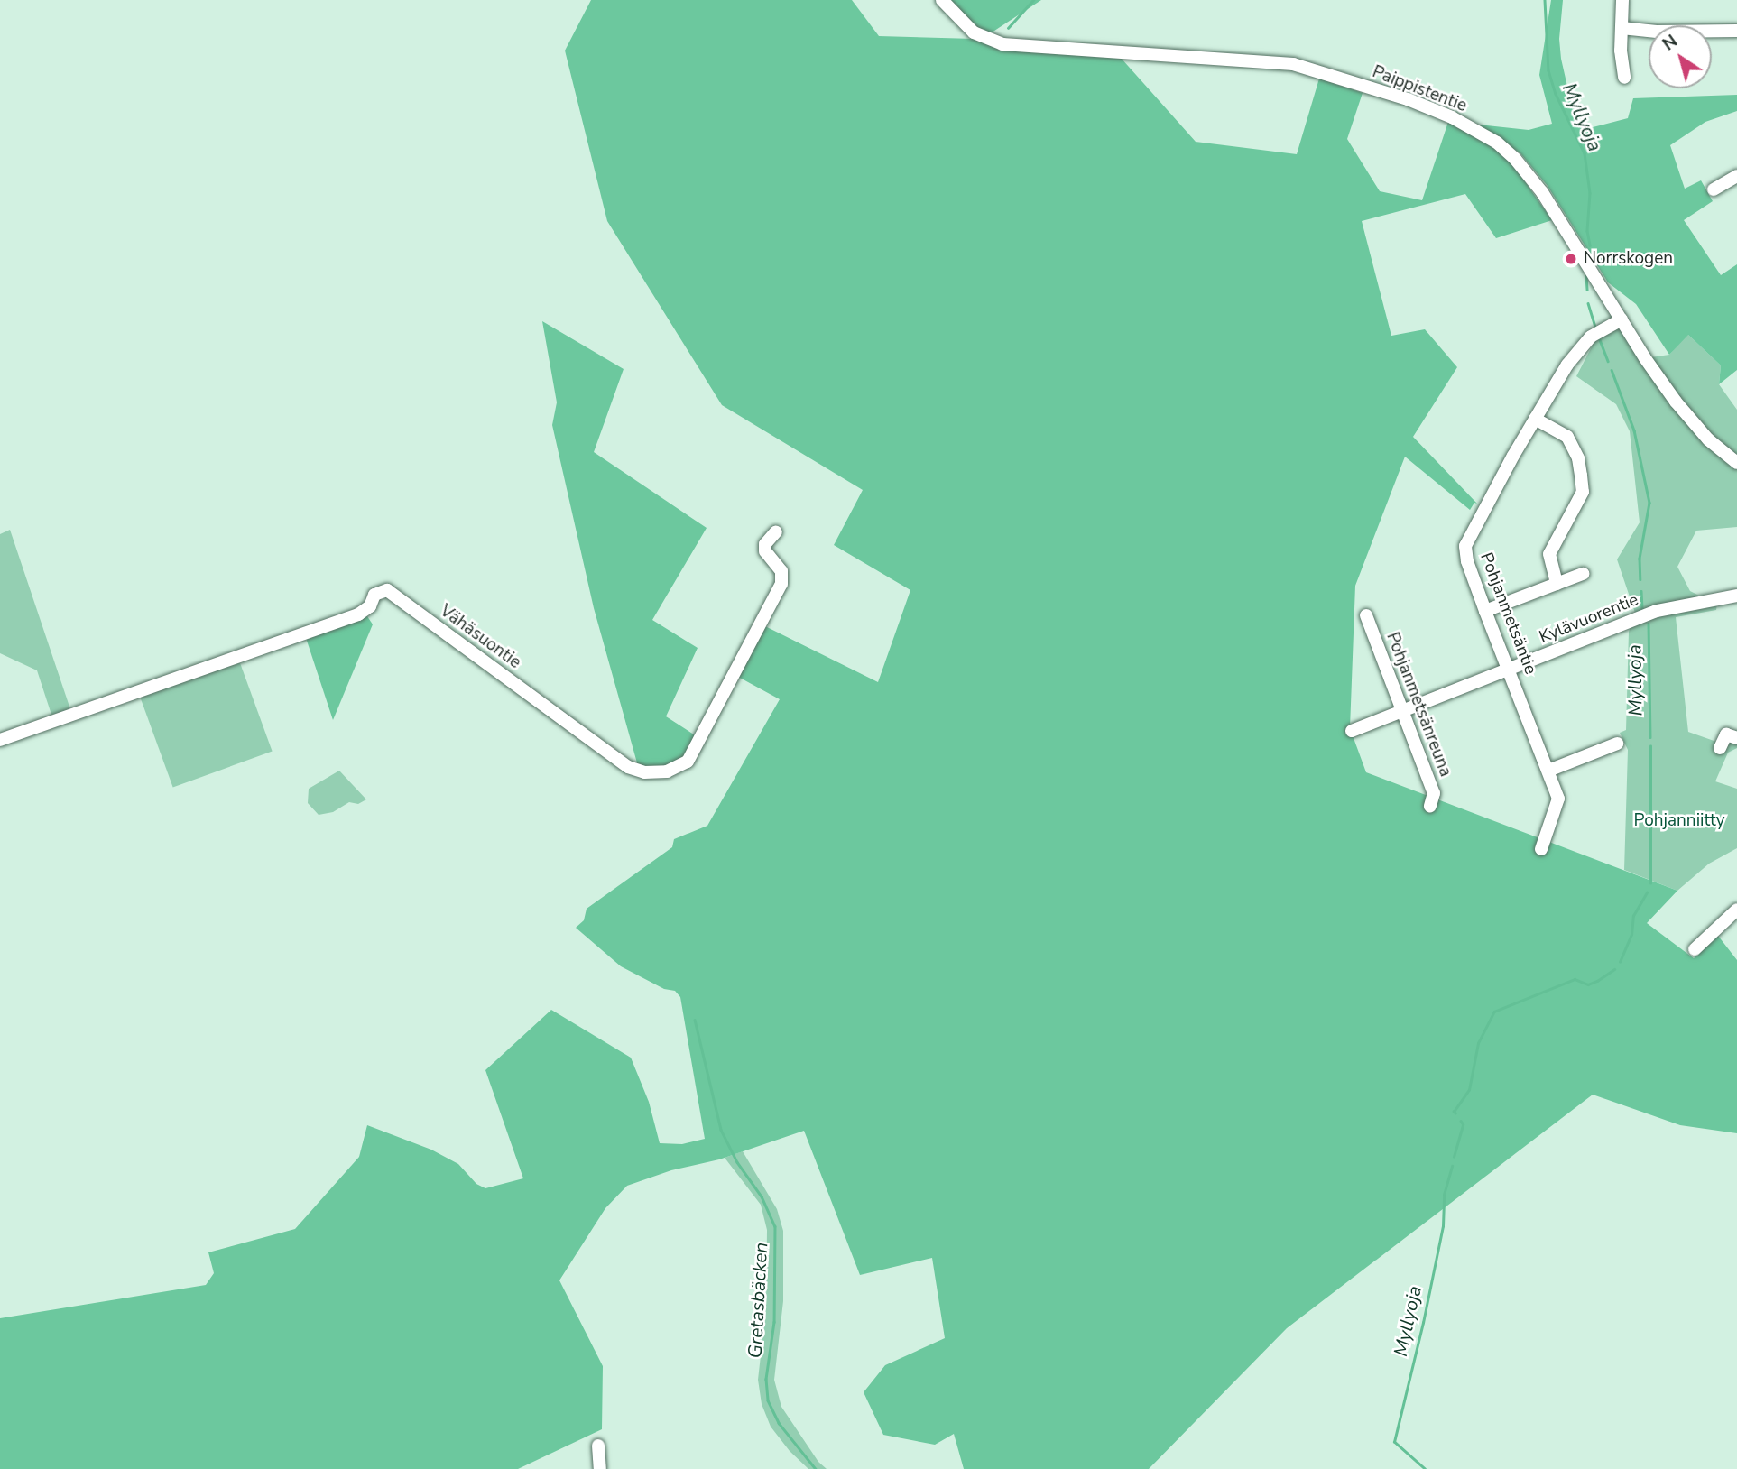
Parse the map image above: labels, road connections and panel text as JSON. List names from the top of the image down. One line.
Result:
{"streets":{"street":["Paippistentie","Pohjanmetsäntie","Kylävuorentie","Vähäsuontie","Pohjanmetsänreuna"]},"crossings":[["Paippistentie","Pohjanmetsäntie"],["Pohjanmetsäntie","Kylävuorentie"],["Kylävuorentie","Pohjanmetsänreuna"]],"water":["Myllyoja","Gretasbäcken"],"parks":["Pohjanniitty"],"places":["Norrskogen"],"north":"top left"}
